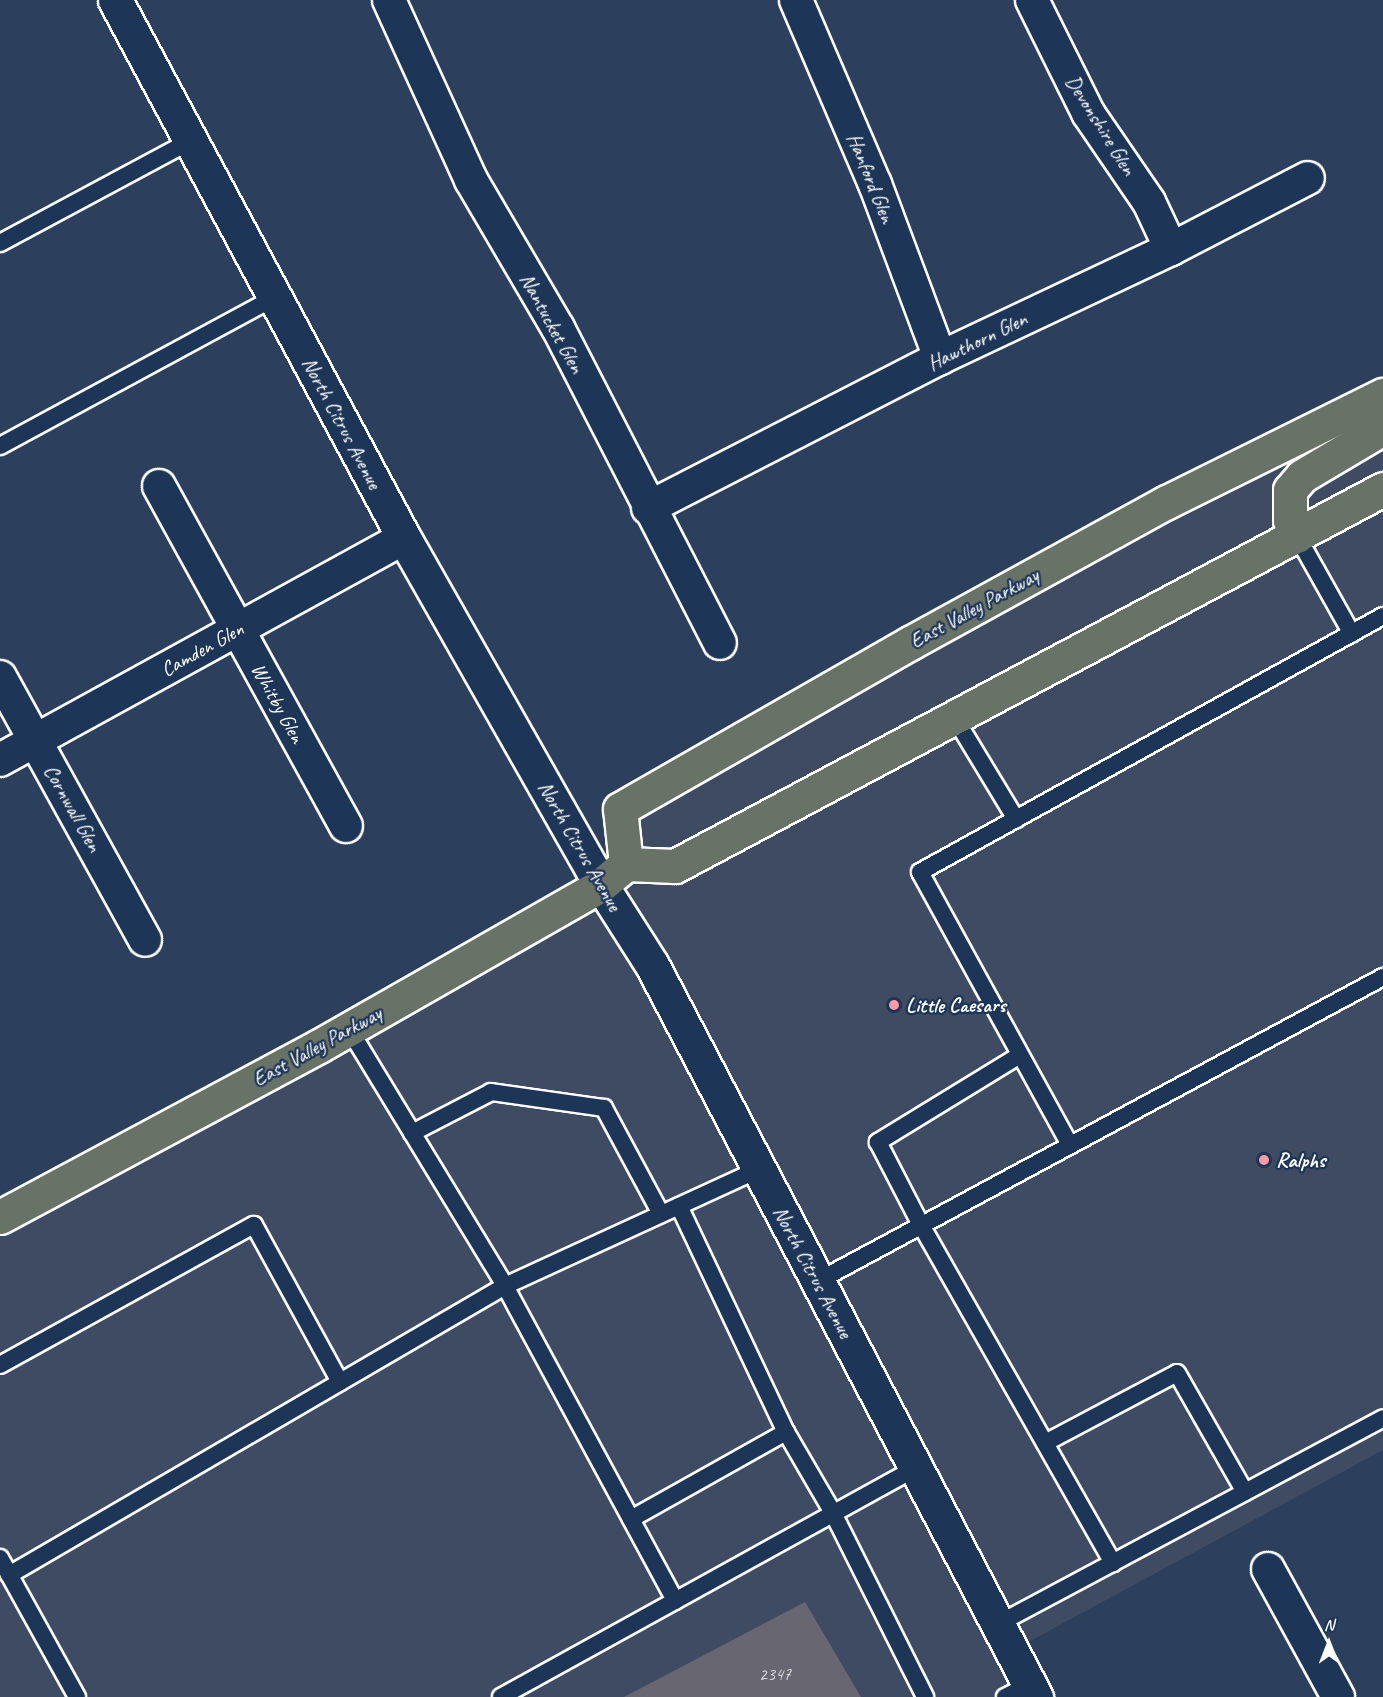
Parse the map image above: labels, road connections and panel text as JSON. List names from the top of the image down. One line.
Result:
{"streets":{"main road":["East Valley Parkway"],"street":["Devonshire Glen","Hanford Glen","Nantucket Glen","Hawthorn Glen","North Citrus Avenue","Camden Glen","Whitby Glen","Cornwall Glen"]},"crossings":[["Devonshire Glen","Hawthorn Glen"],["Hanford Glen","Hawthorn Glen"],["Nantucket Glen","Hawthorn Glen"],["North Citrus Avenue","East Valley Parkway"],["North Citrus Avenue","Camden Glen"],["Camden Glen","Whitby Glen"],["Camden Glen","Cornwall Glen"]],"places":["Little Caesars","Ralphs"],"house_numbers":["2347"],"north":"top"}
